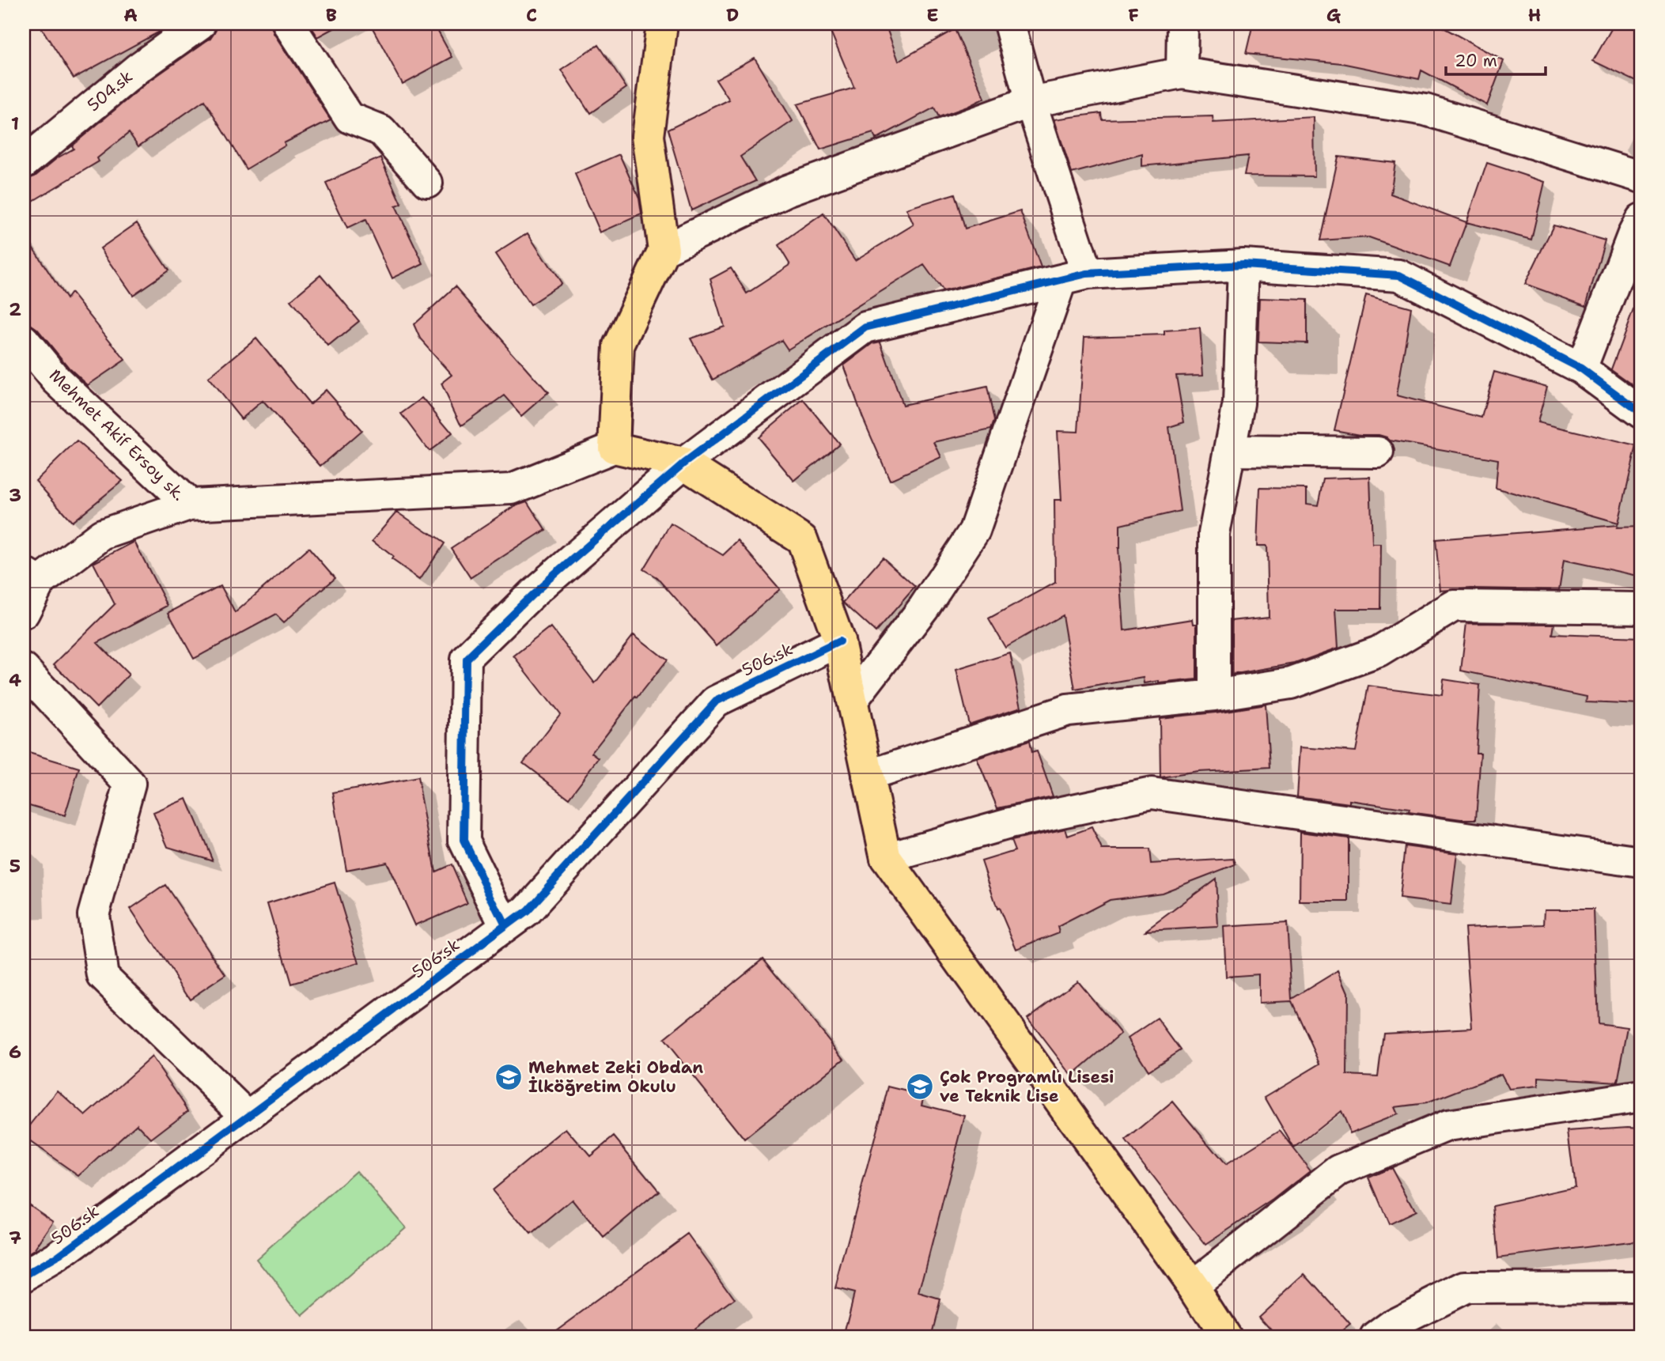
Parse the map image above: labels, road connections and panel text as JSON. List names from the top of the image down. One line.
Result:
{"streets":{"street":["504.sk","Mehmet Akif Ersoy sk.","506.sk"]},"places":{"school or university":["Mehmet Zeki Obdan İlköğretim Okulu","Çok Programlı Lisesi ve Teknik Lise"]},"scale_bar":"20 m","grid":{"columns":["A","B","C","D","E","F","G","H"],"rows":["1","2","3","4","5","6","7"]}}
